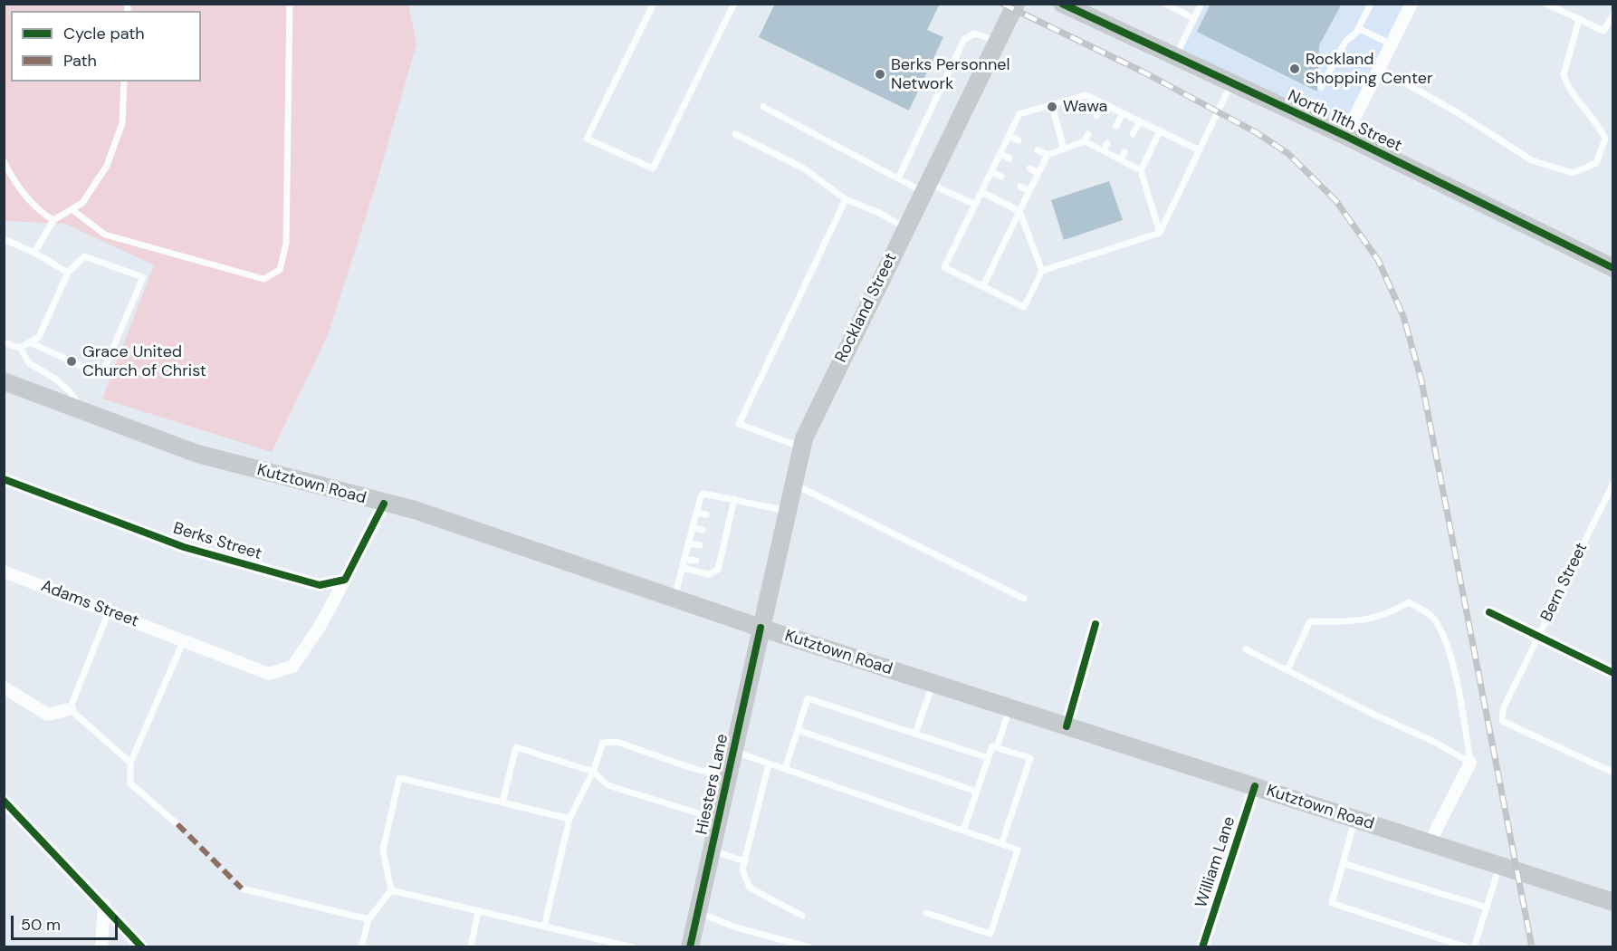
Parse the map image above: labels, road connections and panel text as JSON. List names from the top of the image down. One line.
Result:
{"streets":{"main road":["North 11th Street","Rockland Street","Kutztown Road","Hiesters Lane"],"street":["Berks Street","Adams Street","William Lane"],"lane":["Bern Street"]},"crossings":[["Rockland Street","Kutztown Road"],["Rockland Street","Hiesters Lane"],["Kutztown Road","Hiesters Lane"],["Kutztown Road","William Lane"],["Berks Street","Adams Street"]],"places":["Rockland Shopping Center","Berks Personnel Network","Wawa","Grace United Church of Christ"],"legend":["Cycle path","Path"],"scale_bar":"50 m"}
